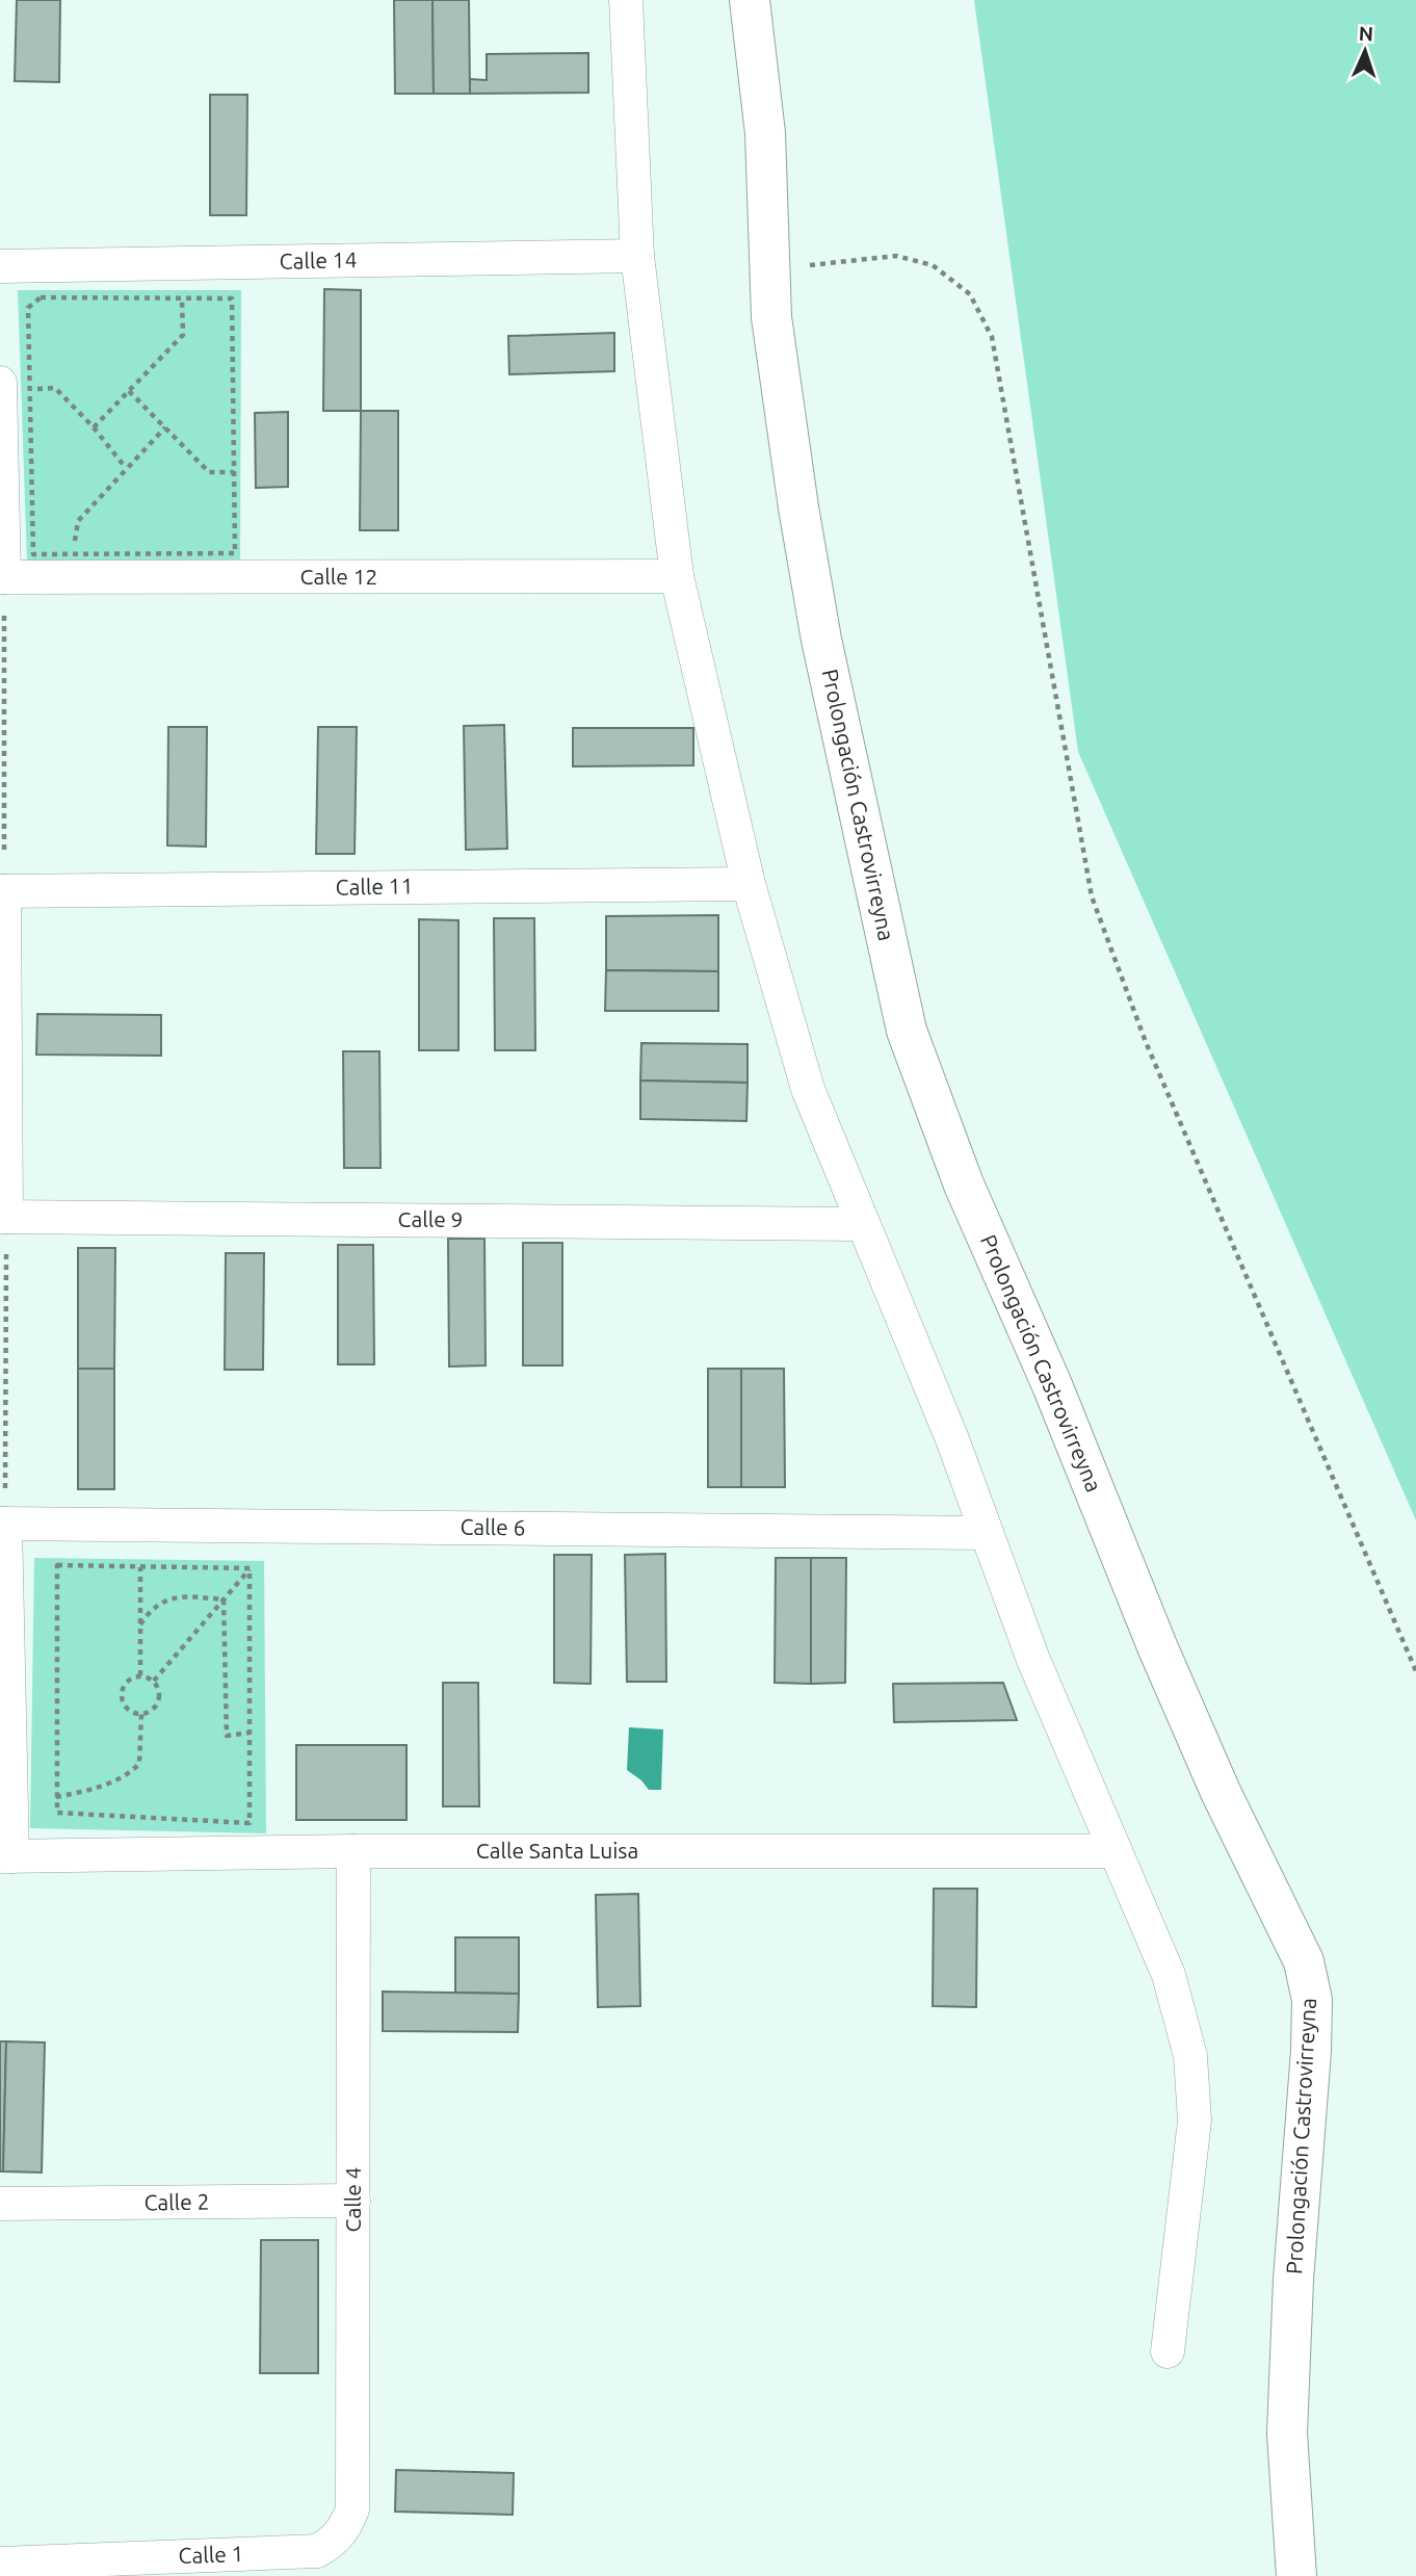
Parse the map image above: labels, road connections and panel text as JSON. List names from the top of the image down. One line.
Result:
{"streets":{"main road":["Prolongación Castrovirreyna"],"street":["Calle 14","Calle 12","Calle 11","Calle 9","Calle 6","Calle Santa Luisa","Calle 4","Calle 2","Calle 1"]},"crossings":[["Calle Santa Luisa","Calle 4"],["Calle 4","Calle 2"],["Calle 4","Calle 1"]],"north":"top"}
